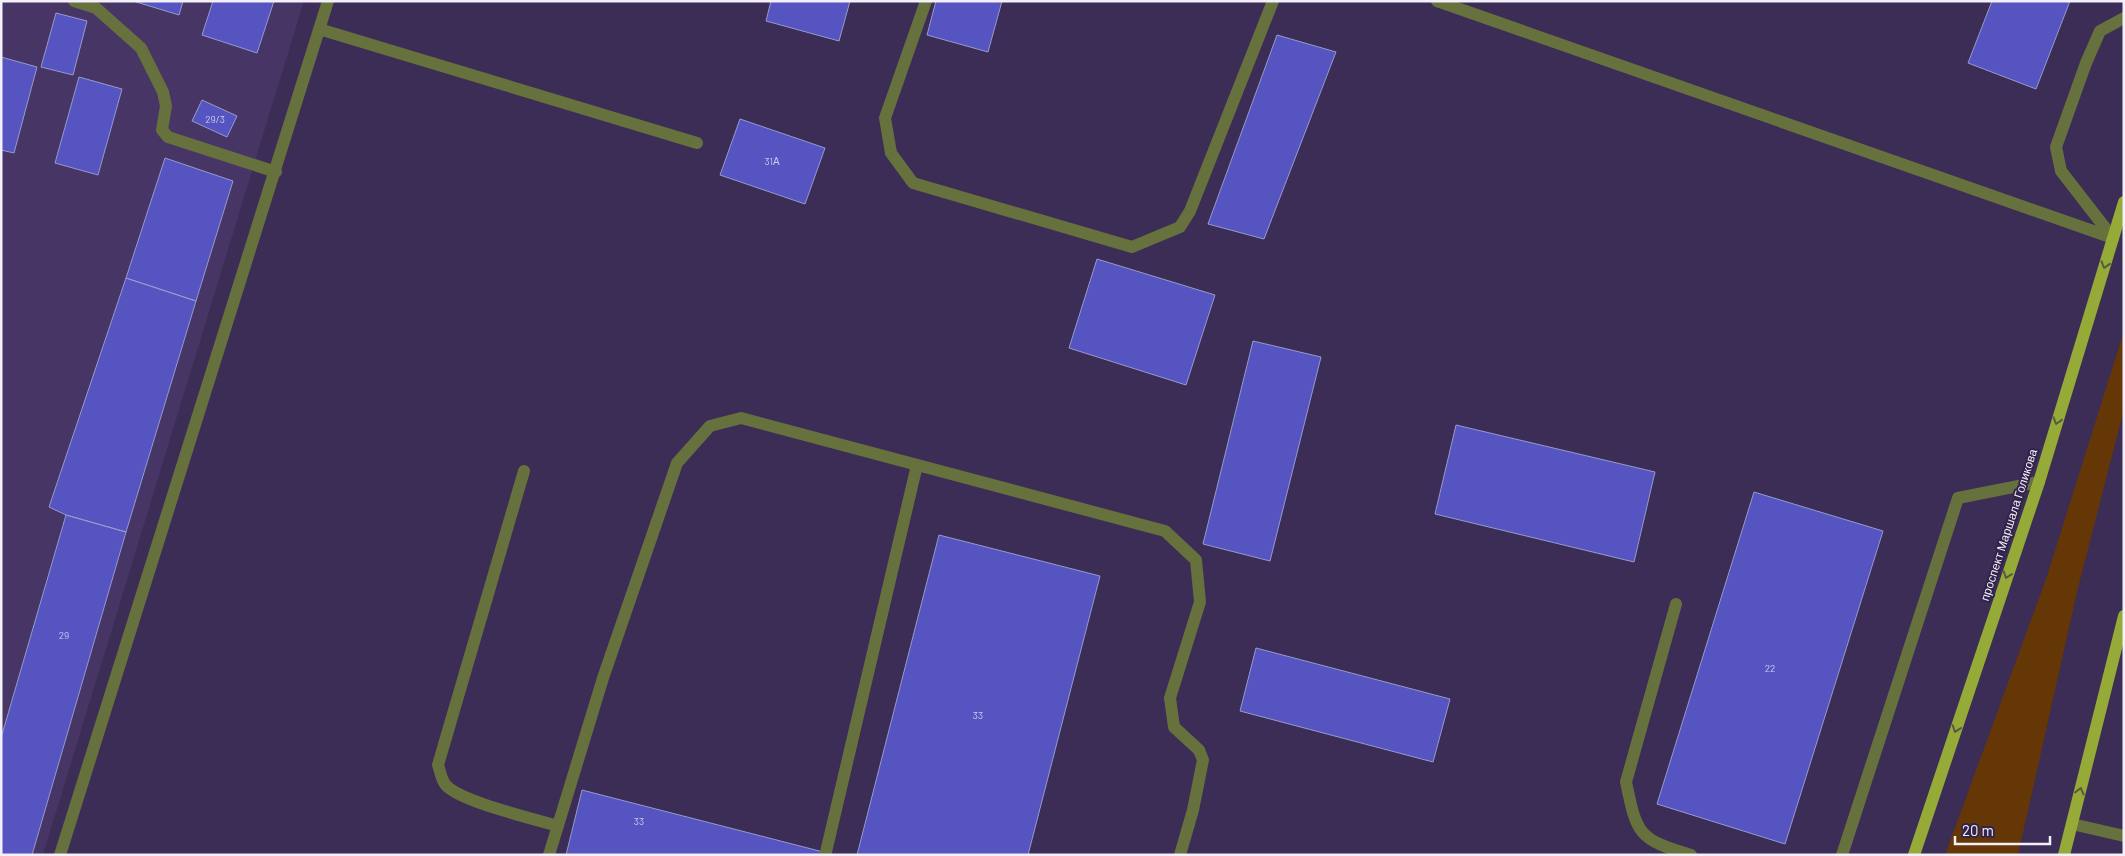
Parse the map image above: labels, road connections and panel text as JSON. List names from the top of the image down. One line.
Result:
{"streets":{"main road":["проспект Маршала Голикова"]},"one_way":["проспект Маршала Голикова"],"house_numbers":["29/3","31А","29","22","33","33"],"scale_bar":"20 m"}
